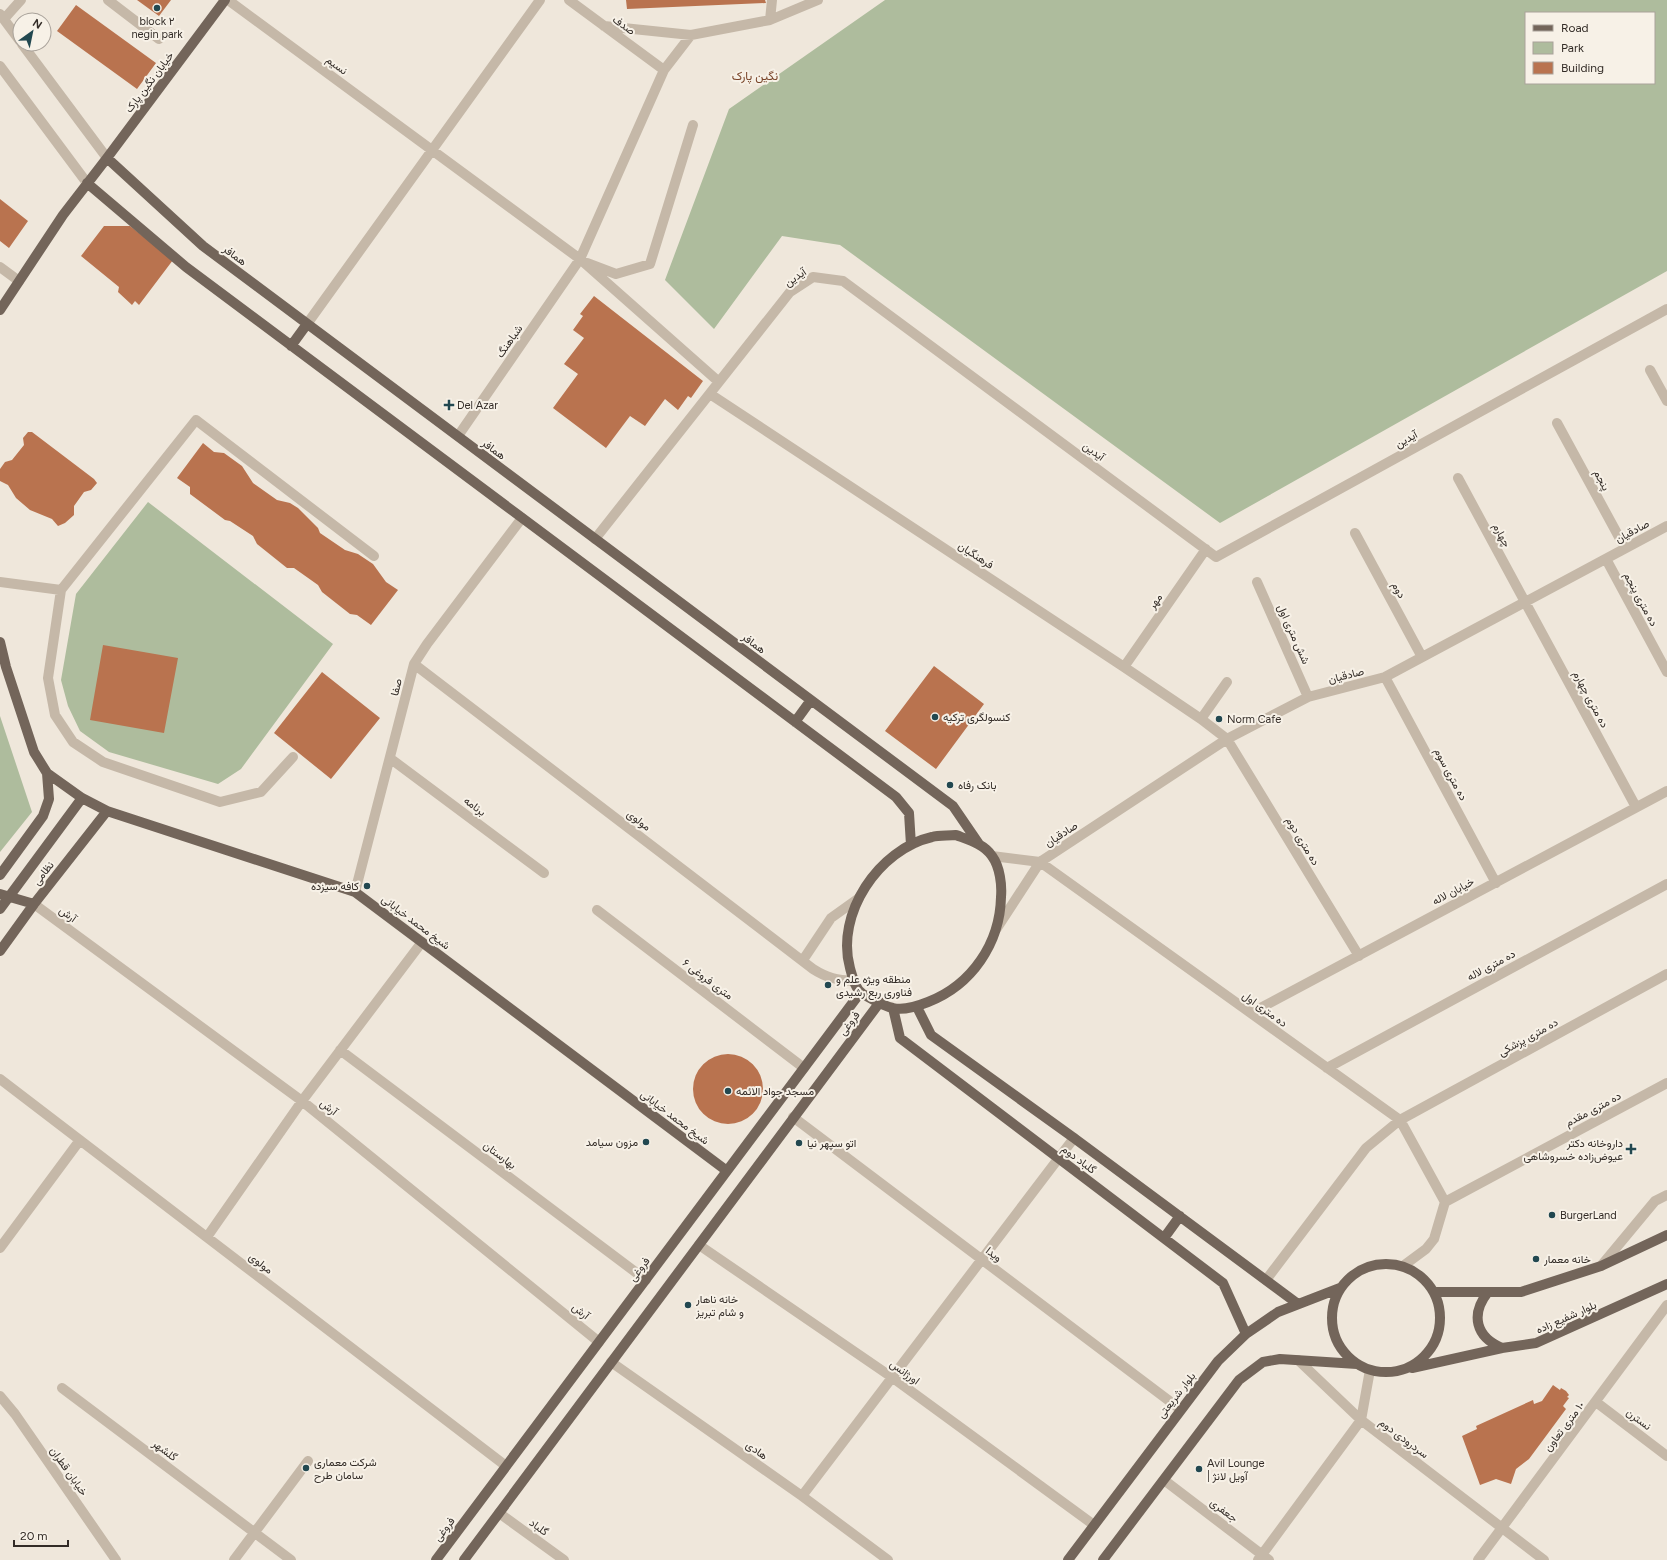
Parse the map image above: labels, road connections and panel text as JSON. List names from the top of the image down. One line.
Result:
{"streets":{"main road":["خیابان نگین پارک","همافر","نظامی","شیخ محمد خیابانی","فروغى","گلباد دوم","بلوار شفیع زاده","بلوار شریعتى"],"street":["صدف","نسیم","آیدین","شباهنگ","پنجم","صادقیان","چهارم","فرهنگیان","دوم","ده متری پنجم","مهر","شش متری اول","صفا","ده متری چهارم","ده متری سوم","برنامه","مولوی","ده متری دوم","خیابان لاله","آرش","ده متری لاله","۶ متری فروغی","ده متری اول","ده متری پزشکی","ده متری مقدم","بهارستان","ویدا","اورژانس","نسترن","١٠ متری تعاون","سردرودی دوم","گلشهر","هادی","خیابان قطران","جعفری","گلباد"]},"crossings":[["صدف","شباهنگ"],["نسیم","شباهنگ"],["خیابان نگین پارک","همافر"],["همافر","آیدین"],["همافر","شباهنگ"],["آیدین","فرهنگیان"],["آیدین","مهر"],["پنجم","صادقیان"],["صادقیان","چهارم"],["صادقیان","فرهنگیان"],["صادقیان","دوم"],["صادقیان","ده متری پنجم"],["صادقیان","شش متری اول"],["صادقیان","ده متری چهارم"],["صادقیان","ده متری سوم"],["صادقیان","ده متری دوم"],["صادقیان","ده متری اول"],["چهارم","ده متری چهارم"],["فرهنگیان","مهر"],["فرهنگیان","ده متری دوم"],["صفا","برنامه"],["صفا","مولوی"],["صفا","شیخ محمد خیابانی"],["ده متری چهارم","خیابان لاله"],["ده متری سوم","خیابان لاله"],["مولوی","فروغى"],["ده متری دوم","خیابان لاله"],["نظامی","آرش"],["نظامی","شیخ محمد خیابانی"],["خیابان لاله","ده متری اول"],["آرش","فروغى"],["شیخ محمد خیابانی","فروغى"],["ده متری لاله","ده متری اول"],["۶ متری فروغی","فروغى"],["ده متری اول","ده متری پزشکی"],["ده متری اول","ده متری مقدم"],["فروغى","بهارستان"],["فروغى","ویدا"],["فروغى","اورژانس"],["فروغى","هادی"],["فروغى","گلباد"],["ده متری پزشکی","گلباد دوم"],["گلباد دوم","بلوار شریعتى"],["ویدا","بلوار شریعتى"],["بلوار شفیع زاده","بلوار شریعتى"],["اورژانس","بلوار شریعتى"],["نسترن","١٠ متری تعاون"],["١٠ متری تعاون","سردرودی دوم"]],"districts":["نگین پارک"],"places":{"other":["block ۲ negin park","کنسولگری ترکیه","Norm Cafe","بانک رفاه","کافه سیزده","منطقه ویژه علم و فناوری ربع رشیدی","مسجد جواد الائمه","مزون سیامد","اتو سپهر نیا","BurgerLand","خانه معمار","خانه ناهار و شام تبریز","شرکت معماری سامان طرح","Avil Lounge | آویل لانژ"],"health":["Del Azar","داروخانه دکتر عیوض‌‌زاده خسروشاهی"]},"legend":["Road","Park","Building"],"scale_bar":"20 m","north":"top right"}
